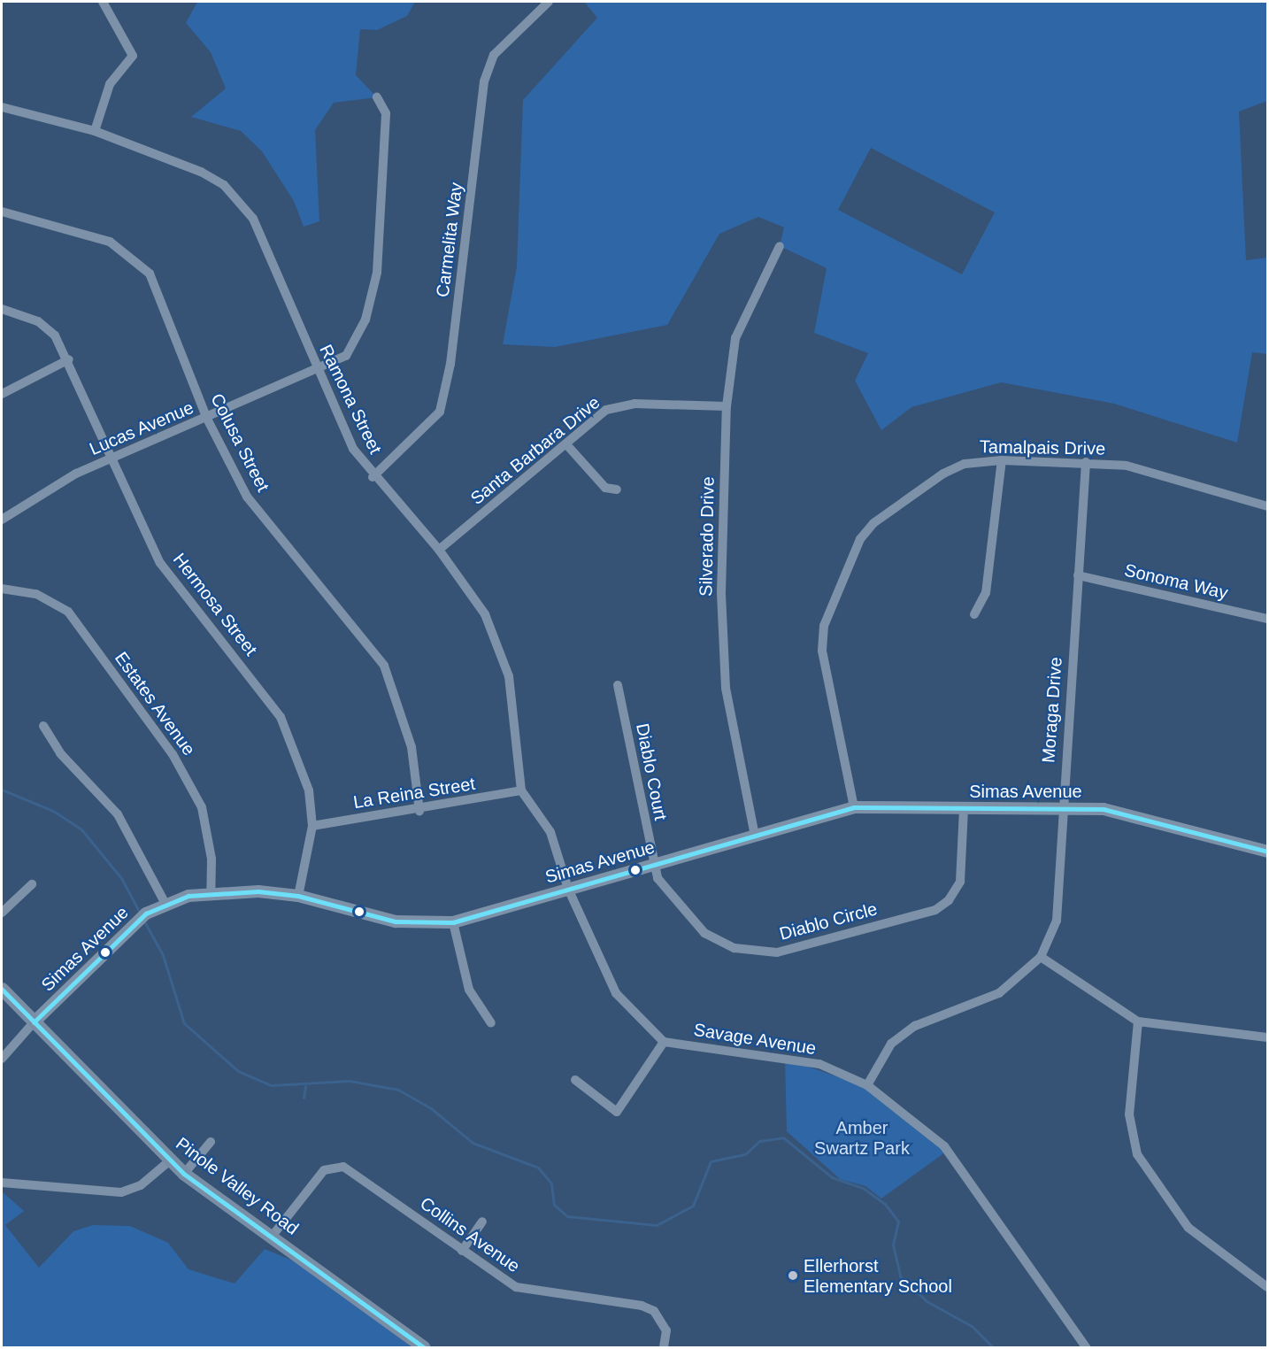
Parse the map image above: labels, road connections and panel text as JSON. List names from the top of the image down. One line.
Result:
{"streets":{"main road":["Pinole Valley Road"],"street":["Carmelita Way","Ramona Street","Lucas Avenue","Colusa Street","Tamalpais Drive","Santa Barbara Drive","Silverado Drive","Sonoma Way","Hermosa Street","Estates Avenue","Moraga Drive","Diablo Court","Simas Avenue","La Reina Street","Diablo Circle","Savage Avenue","Collins Avenue"]},"crossings":[["Carmelita Way","Ramona Street"],["Ramona Street","Lucas Avenue"],["Ramona Street","Santa Barbara Drive"],["Ramona Street","Simas Avenue"],["Ramona Street","La Reina Street"],["Lucas Avenue","Colusa Street"],["Lucas Avenue","Hermosa Street"],["Colusa Street","La Reina Street"],["Tamalpais Drive","Moraga Drive"],["Tamalpais Drive","Simas Avenue"],["Santa Barbara Drive","Silverado Drive"],["Silverado Drive","Simas Avenue"],["Sonoma Way","Moraga Drive"],["Hermosa Street","Simas Avenue"],["Hermosa Street","La Reina Street"],["Estates Avenue","Simas Avenue"],["Moraga Drive","Simas Avenue"],["Moraga Drive","Savage Avenue"],["Diablo Court","Simas Avenue"],["Diablo Court","Diablo Circle"],["Simas Avenue","Diablo Circle"],["Simas Avenue","Pinole Valley Road"],["Pinole Valley Road","Collins Avenue"]],"parks":["Amber Swartz Park"],"places":["Ellerhorst Elementary School"]}
